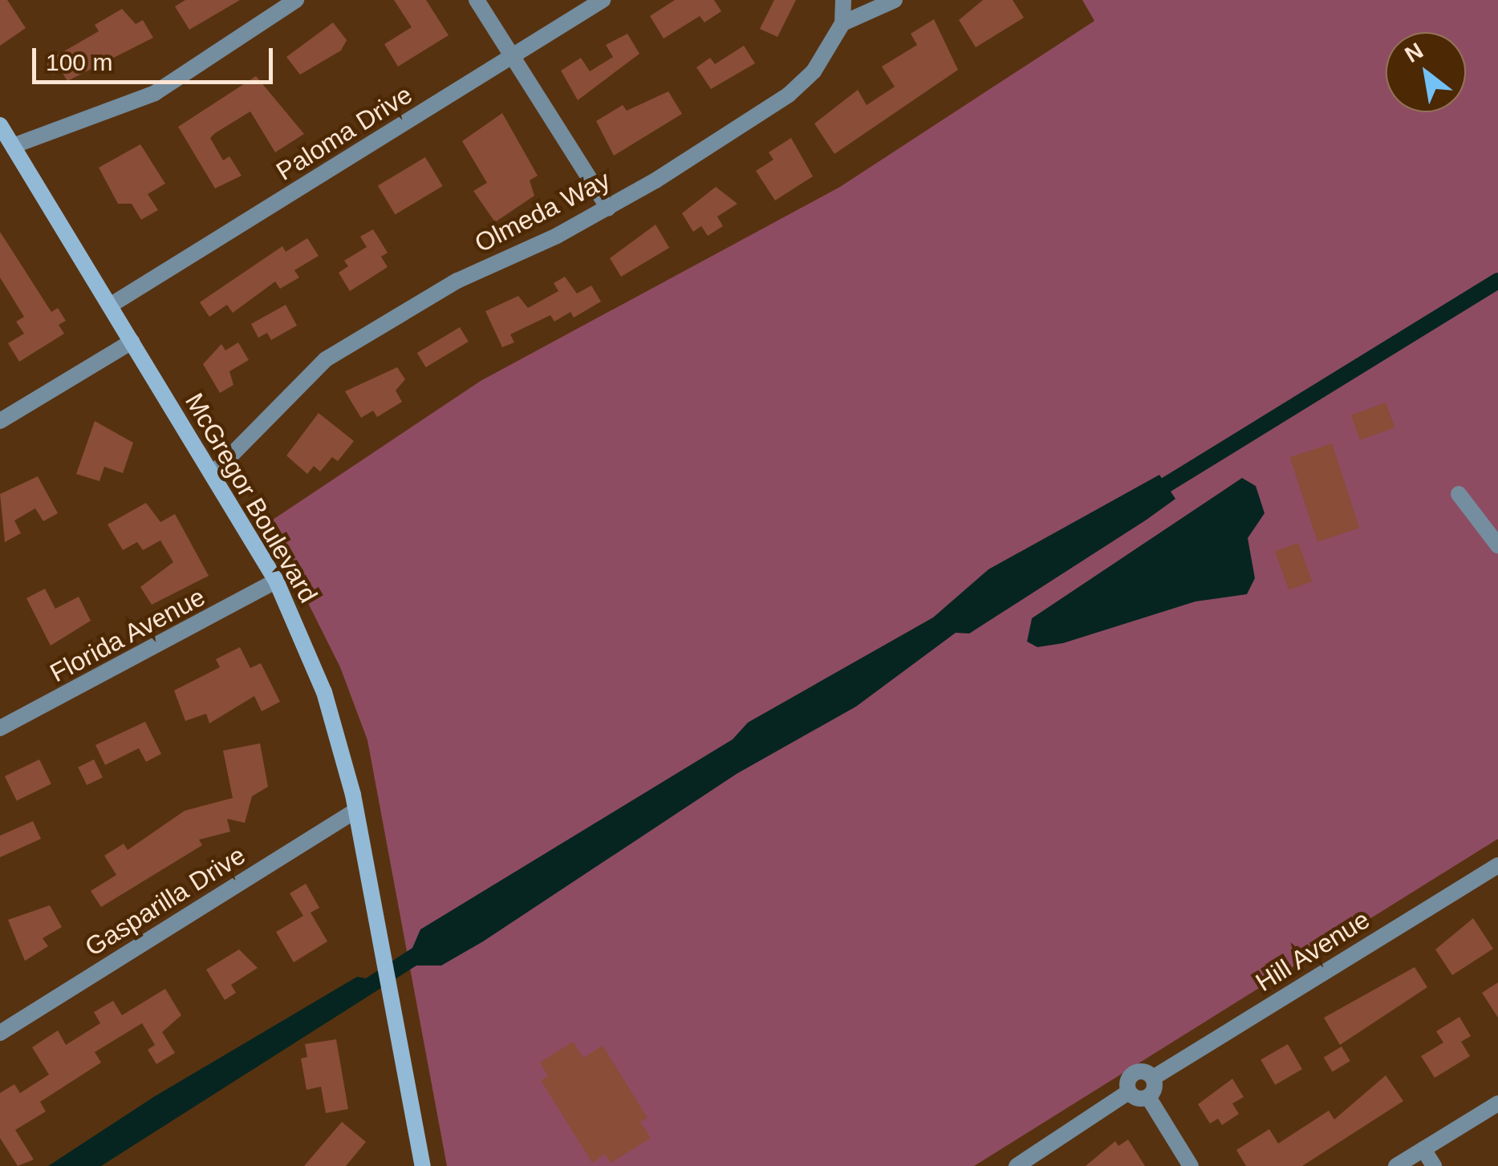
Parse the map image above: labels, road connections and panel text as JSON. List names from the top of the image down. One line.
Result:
{"streets":{"main road":["McGregor Boulevard"],"street":["Paloma Drive","Olmeda Way","Florida Avenue","Gasparilla Drive","Hill Avenue"]},"crossings":[["Paloma Drive","McGregor Boulevard"],["Olmeda Way","McGregor Boulevard"],["McGregor Boulevard","Florida Avenue"],["McGregor Boulevard","Gasparilla Drive"]],"scale_bar":"100 m","north":"top left"}
